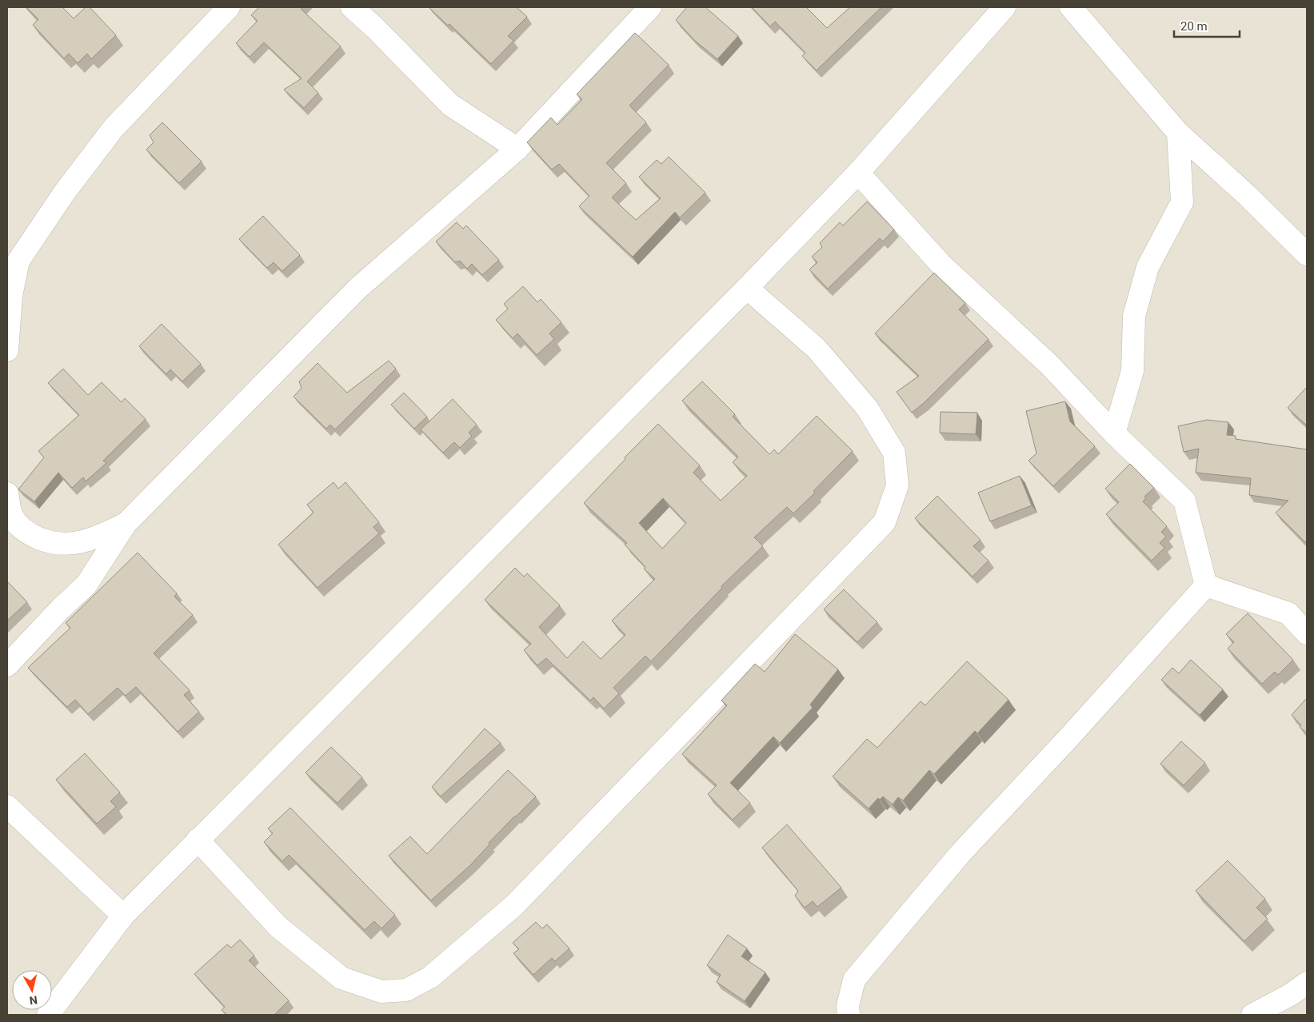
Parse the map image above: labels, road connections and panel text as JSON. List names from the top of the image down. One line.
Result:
{"scale_bar":"20 m","north":"bottom"}
